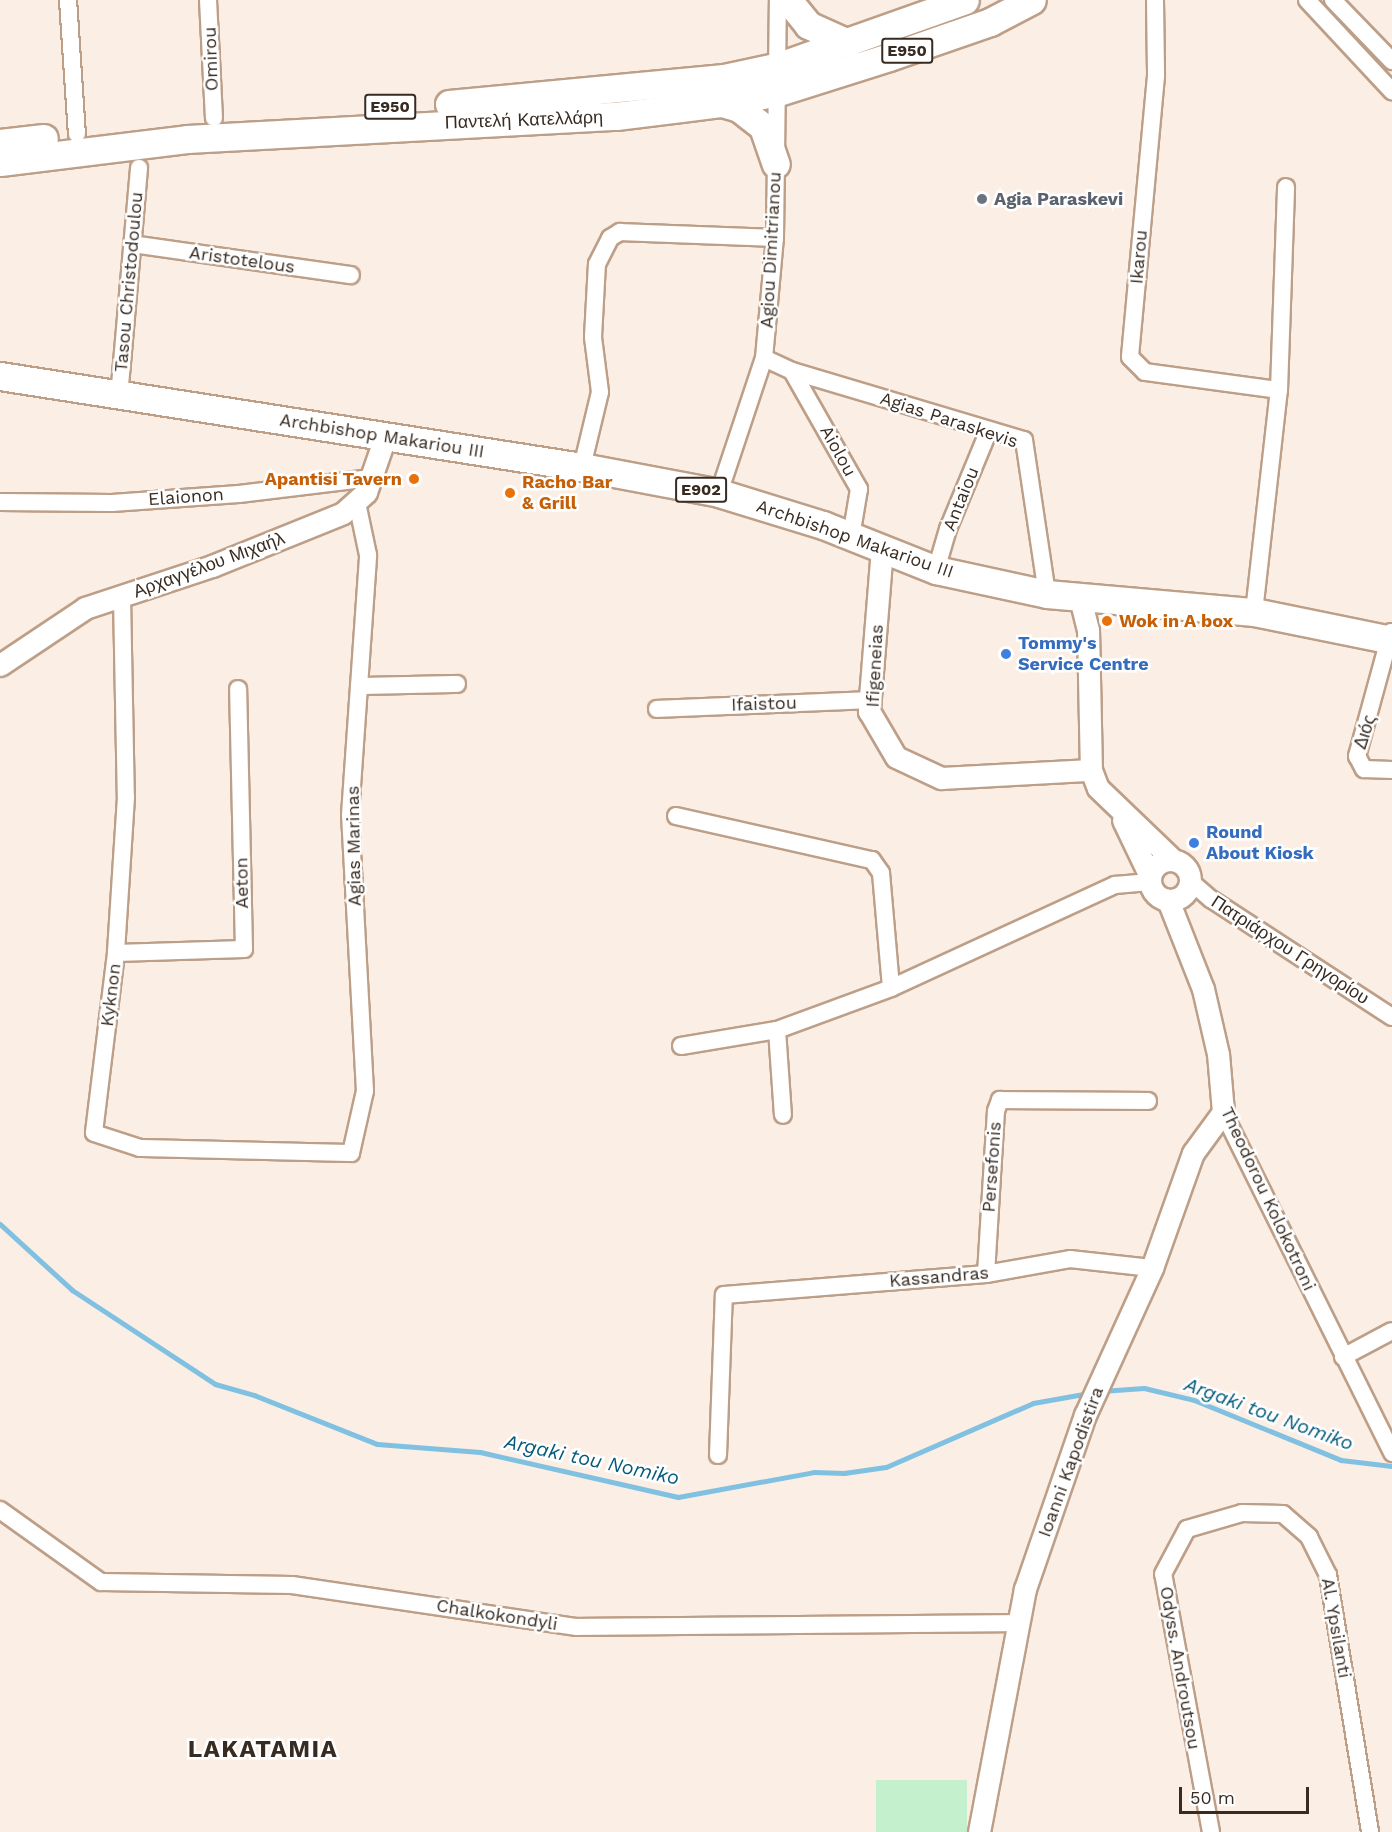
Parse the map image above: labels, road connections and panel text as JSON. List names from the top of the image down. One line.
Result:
{"streets":{"main road":["E950","Παντελή Κατελλάρη","Archbishop Makariou III","E902"],"street":["Omirou","Agiou Dimitrianou","Ikarou","Aristotelous","Tasou Christodoulou","Agias Paraskevis","Aiolou","Elaionon","Antaiou","Αρχαγγέλου Μιχαήλ","Ifigeneias","Ifaistou","Διός","Agias Marinas","Aeton","Πατριάρχου Γρηγορίου","Kyknon","Persefonis","Theodorou Kolokotroni","Kassandras","Ioanni Kapodistira","Chalkokondyli","Al. Ypsilanti","Odyss. Androutsou"]},"crossings":[["Omirou","Παντελή Κατελλάρη"],["Παντελή Κατελλάρη","Agiou Dimitrianou"],["Agiou Dimitrianou","Agias Paraskevis"],["Agiou Dimitrianou","Archbishop Makariou III"],["Aristotelous","Tasou Christodoulou"],["Tasou Christodoulou","Archbishop Makariou III"],["Agias Paraskevis","Archbishop Makariou III"],["Agias Paraskevis","Aiolou"],["Agias Paraskevis","Antaiou"],["Archbishop Makariou III","Aiolou"],["Archbishop Makariou III","Antaiou"],["Archbishop Makariou III","Ifigeneias"],["Archbishop Makariou III","Διός"],["Αρχαγγέλου Μιχαήλ","Agias Marinas"],["Αρχαγγέλου Μιχαήλ","Kyknon"],["Ifigeneias","Ifaistou"],["Agias Marinas","Kyknon"],["Aeton","Kyknon"],["Πατριάρχου Γρηγορίου","Theodorou Kolokotroni"],["Persefonis","Kassandras"],["Theodorou Kolokotroni","Ioanni Kapodistira"],["Kassandras","Ioanni Kapodistira"],["Ioanni Kapodistira","Chalkokondyli"],["Al. Ypsilanti","Odyss. Androutsou"]],"districts":["LAKATAMIA"],"water":["Argaki tou Nomiko"],"places":["Agia Paraskevi","Apantisi Tavern","Racho Bar & Grill","Wok in A box","Tommy's Service Centre","Round About Kiosk"],"scale_bar":"50 m"}
